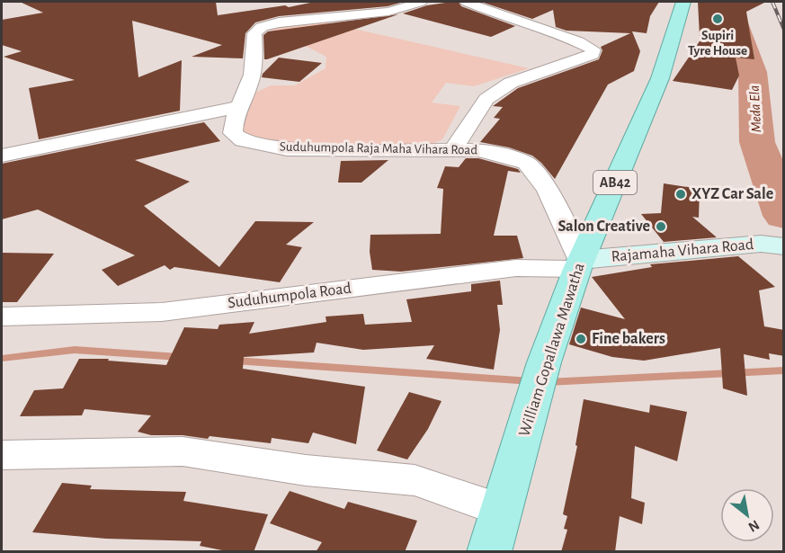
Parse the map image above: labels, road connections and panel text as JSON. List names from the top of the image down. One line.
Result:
{"streets":{"main road":["AB42","William Gopallawa Mawatha"],"street":["Suduhumpola Raja Maha Vihara Road","Rajamaha Vihara Road","Suduhumpola Road"]},"crossings":[["Suduhumpola Raja Maha Vihara Road","Rajamaha Vihara Road"],["Suduhumpola Raja Maha Vihara Road","Suduhumpola Road"],["Suduhumpola Raja Maha Vihara Road","William Gopallawa Mawatha"],["Rajamaha Vihara Road","Suduhumpola Road"],["Rajamaha Vihara Road","William Gopallawa Mawatha"],["Suduhumpola Road","William Gopallawa Mawatha"]],"water":["Meda Ela"],"places":["Supiri Tyre House","XYZ Car Sale","Salon Creative","Fine bakers"],"north":"bottom right"}
